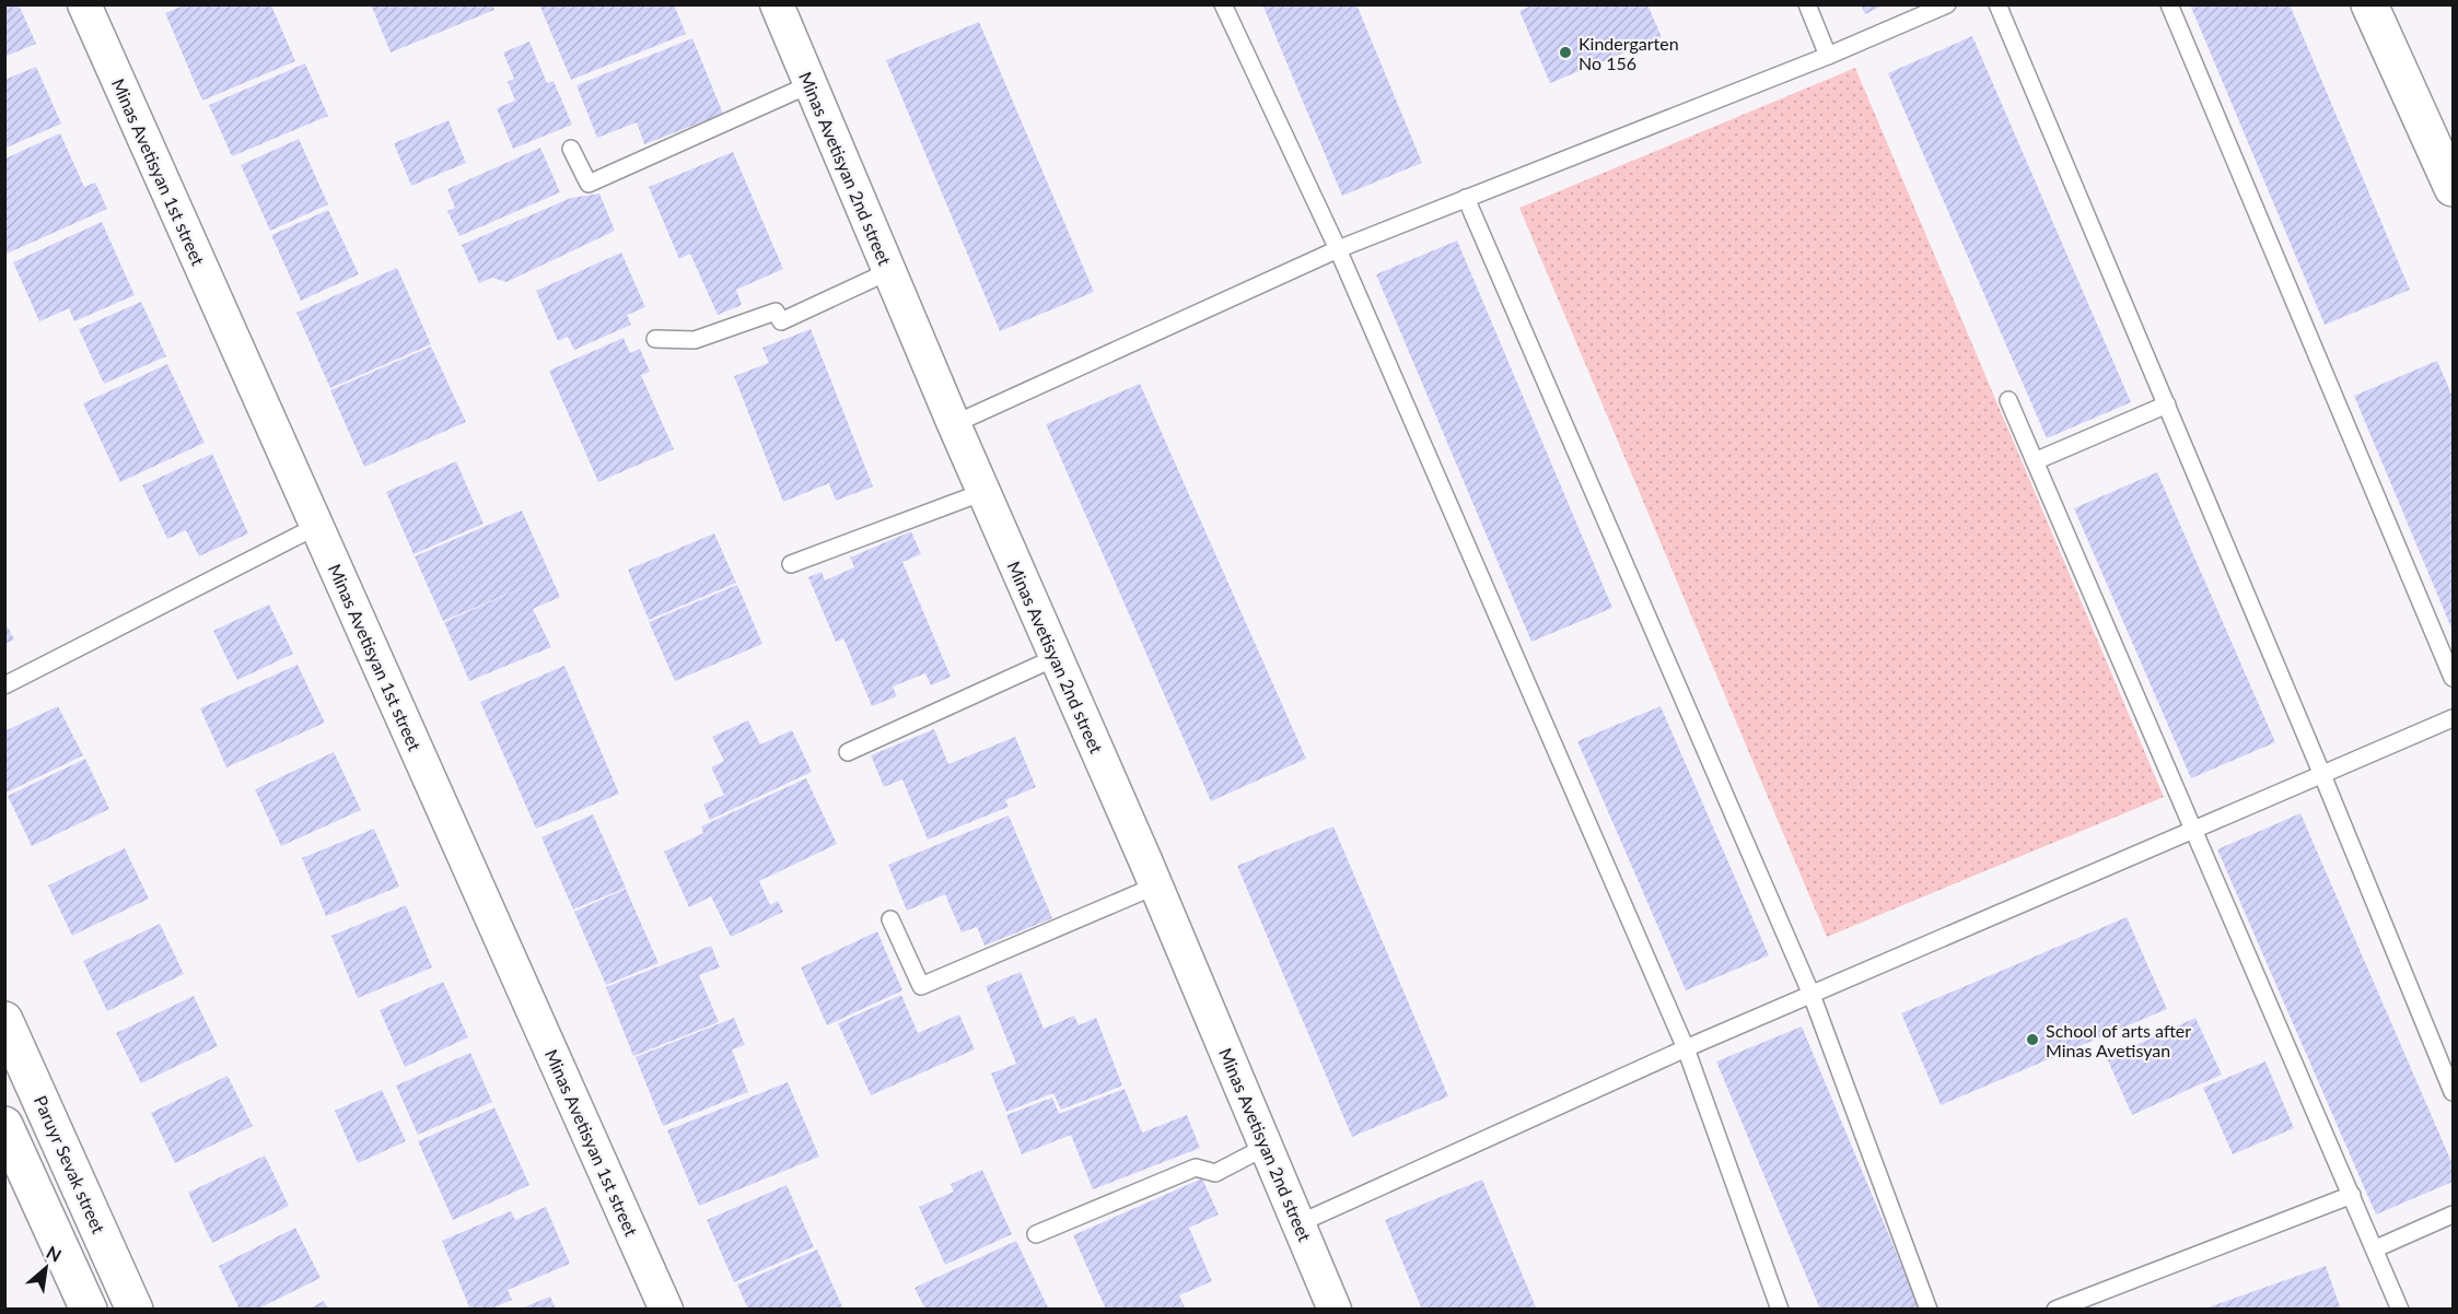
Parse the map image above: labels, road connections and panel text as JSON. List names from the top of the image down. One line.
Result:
{"streets":{"street":["Minas Avetisyan 2nd street","Minas Avetisyan 1st street","Paruyr Sevak street"]},"places":["Kindergarten No 156","School of arts after Minas Avetisyan"],"north":"top right"}
